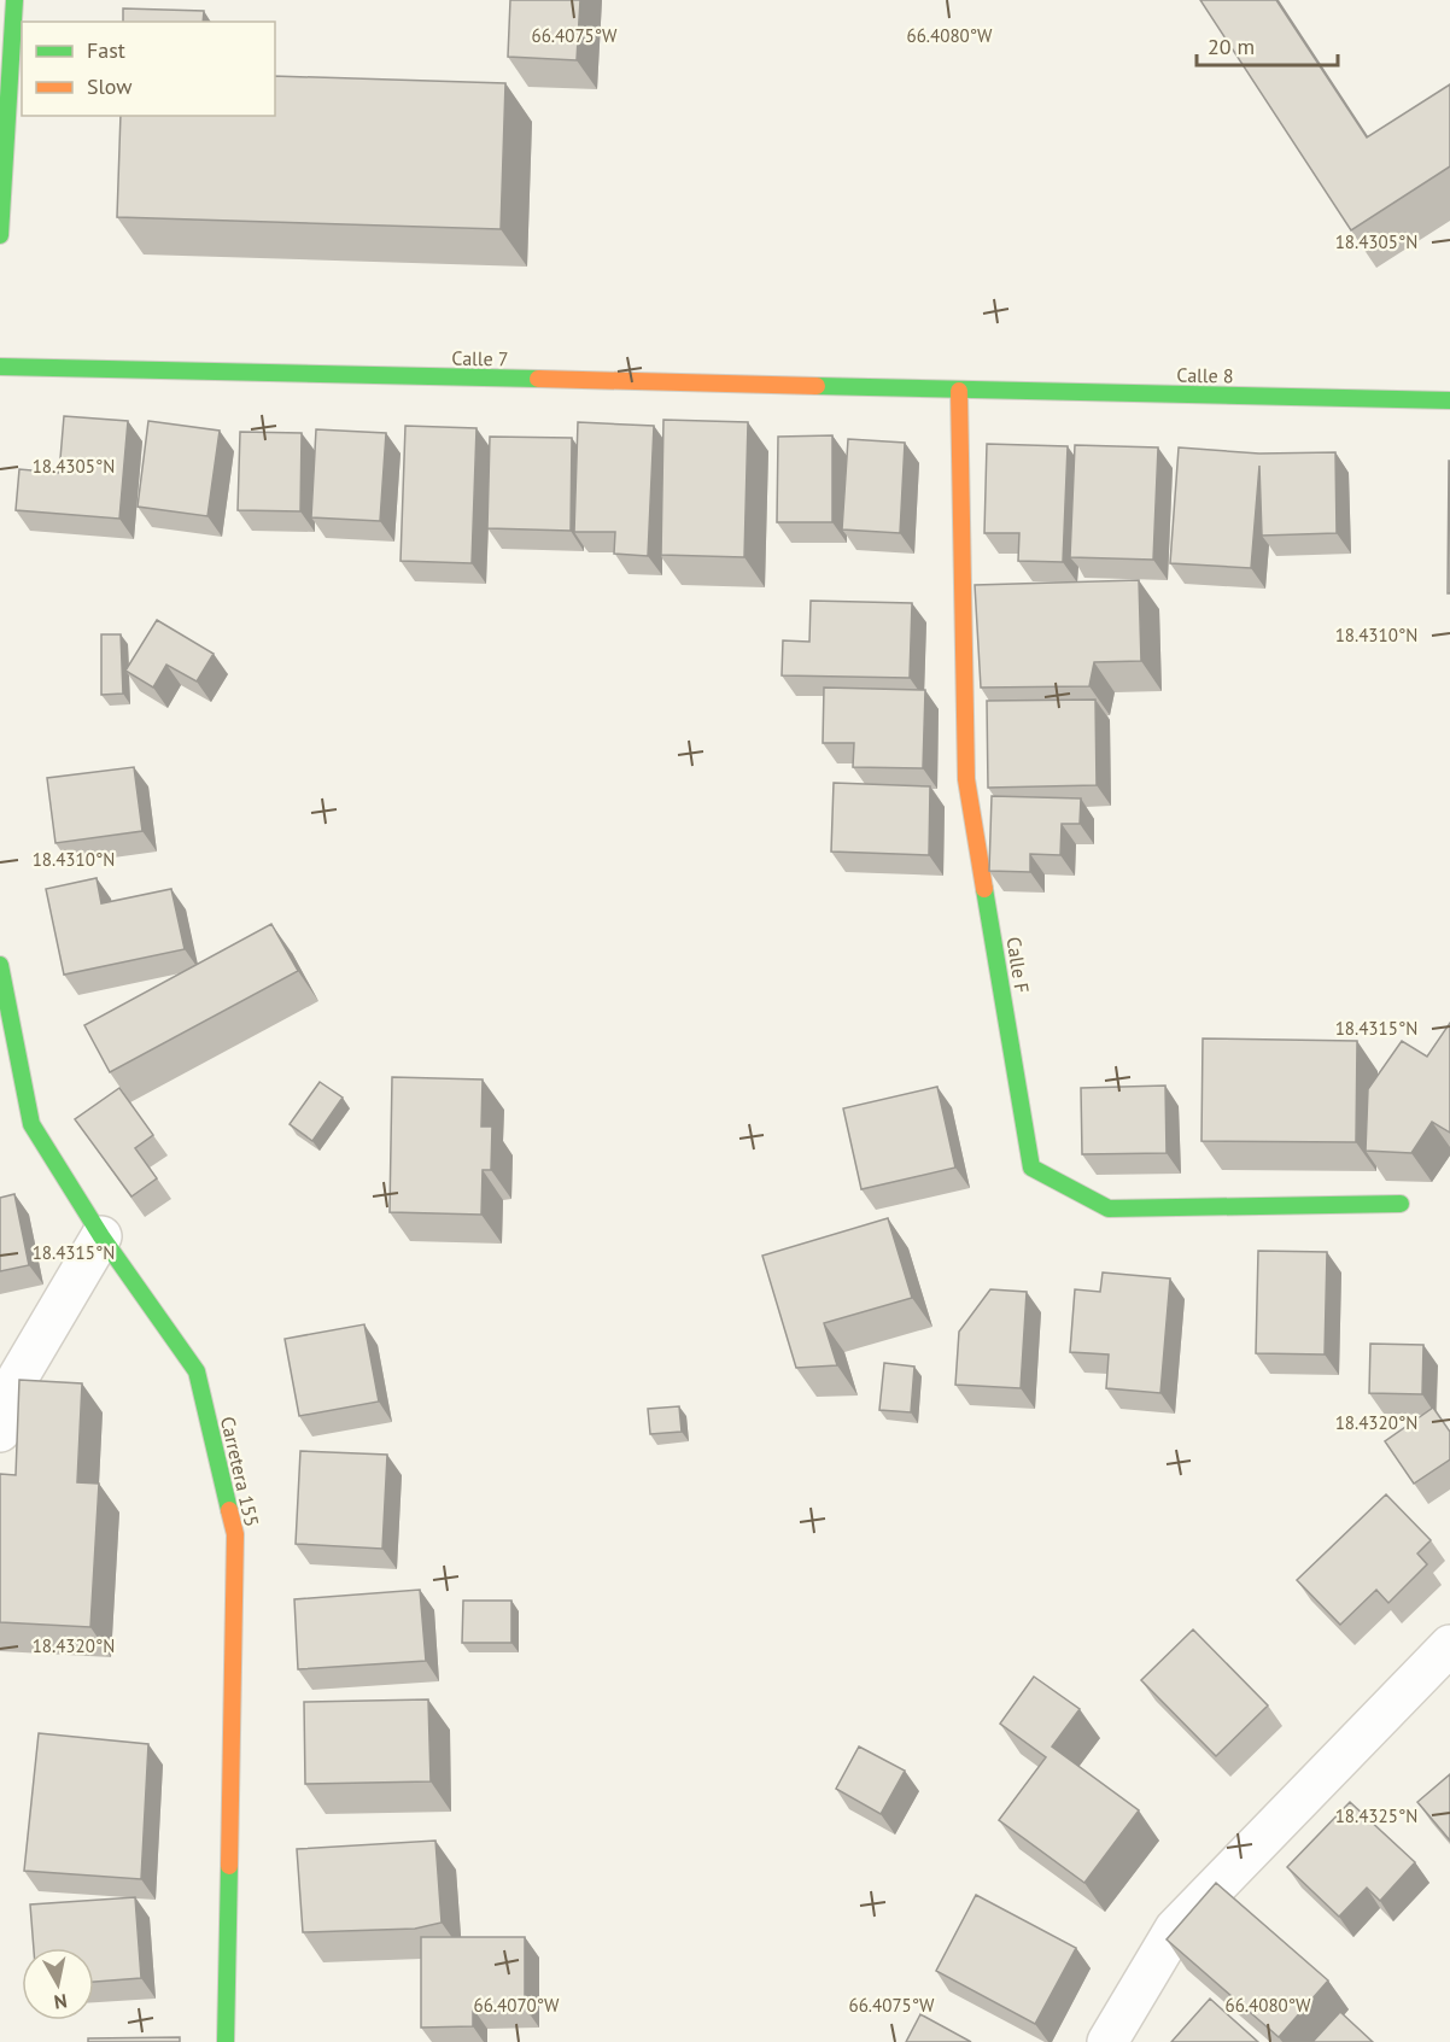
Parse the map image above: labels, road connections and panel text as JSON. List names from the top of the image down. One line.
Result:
{"streets":{"street":["Calle 7","Calle 8","Calle F","Carretera 155"]},"crossings":[["Calle 7","Calle 8"],["Calle 7","Calle F"],["Calle 8","Calle F"]],"legend":["Fast","Slow"],"scale_bar":"20 m","north":"bottom","coordinates":["66.4075°W","66.4080°W","18.4305°N","18.4310°N","18.4315°N","18.4320°N","18.4325°N","66.4070°W"]}
